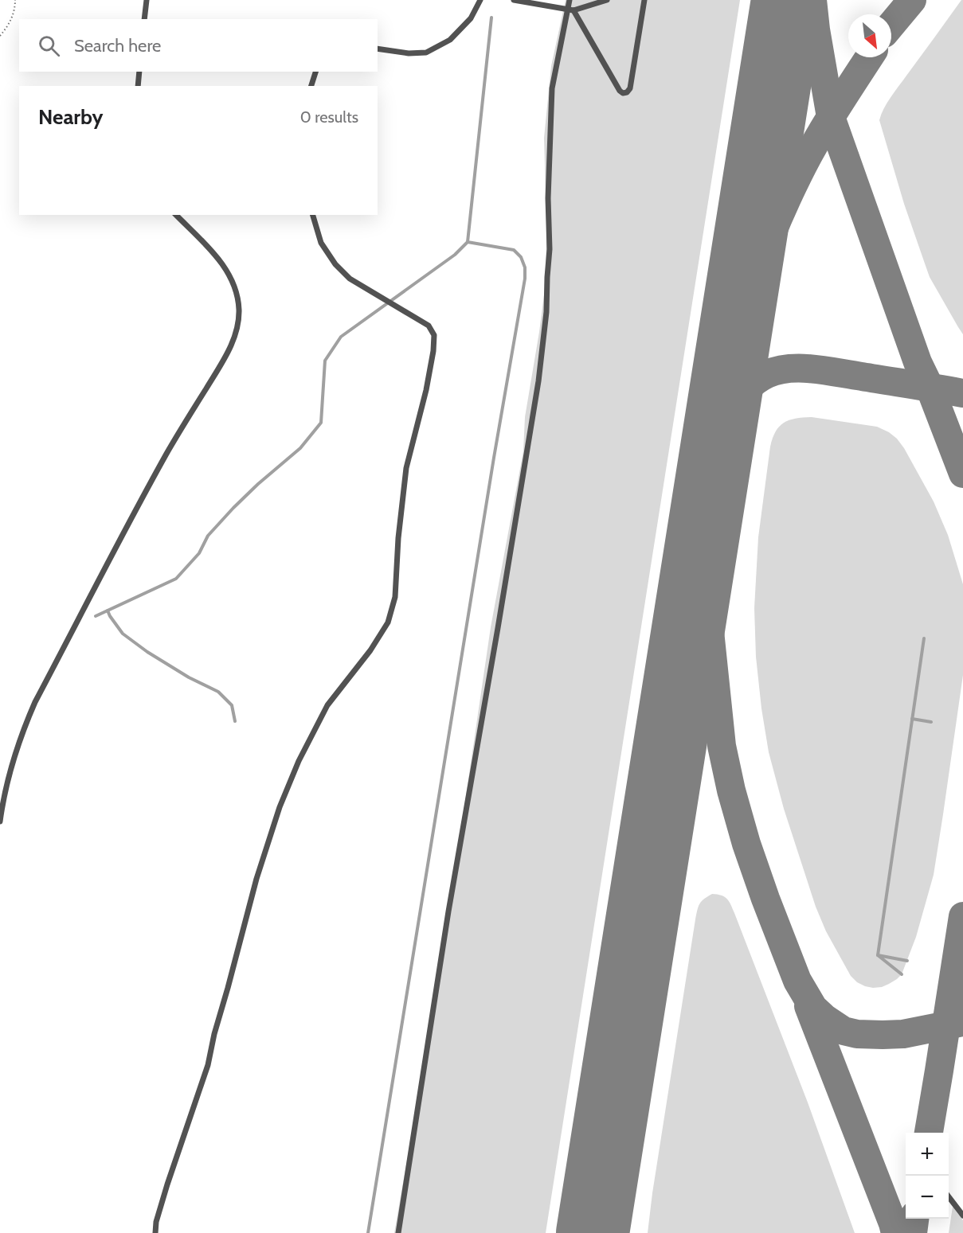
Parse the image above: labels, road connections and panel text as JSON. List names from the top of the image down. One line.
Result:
{"north":"bottom right","page":{"search":"Search here","heading":["Nearby","0 results"],"map_buttons":["+","−"]}}
